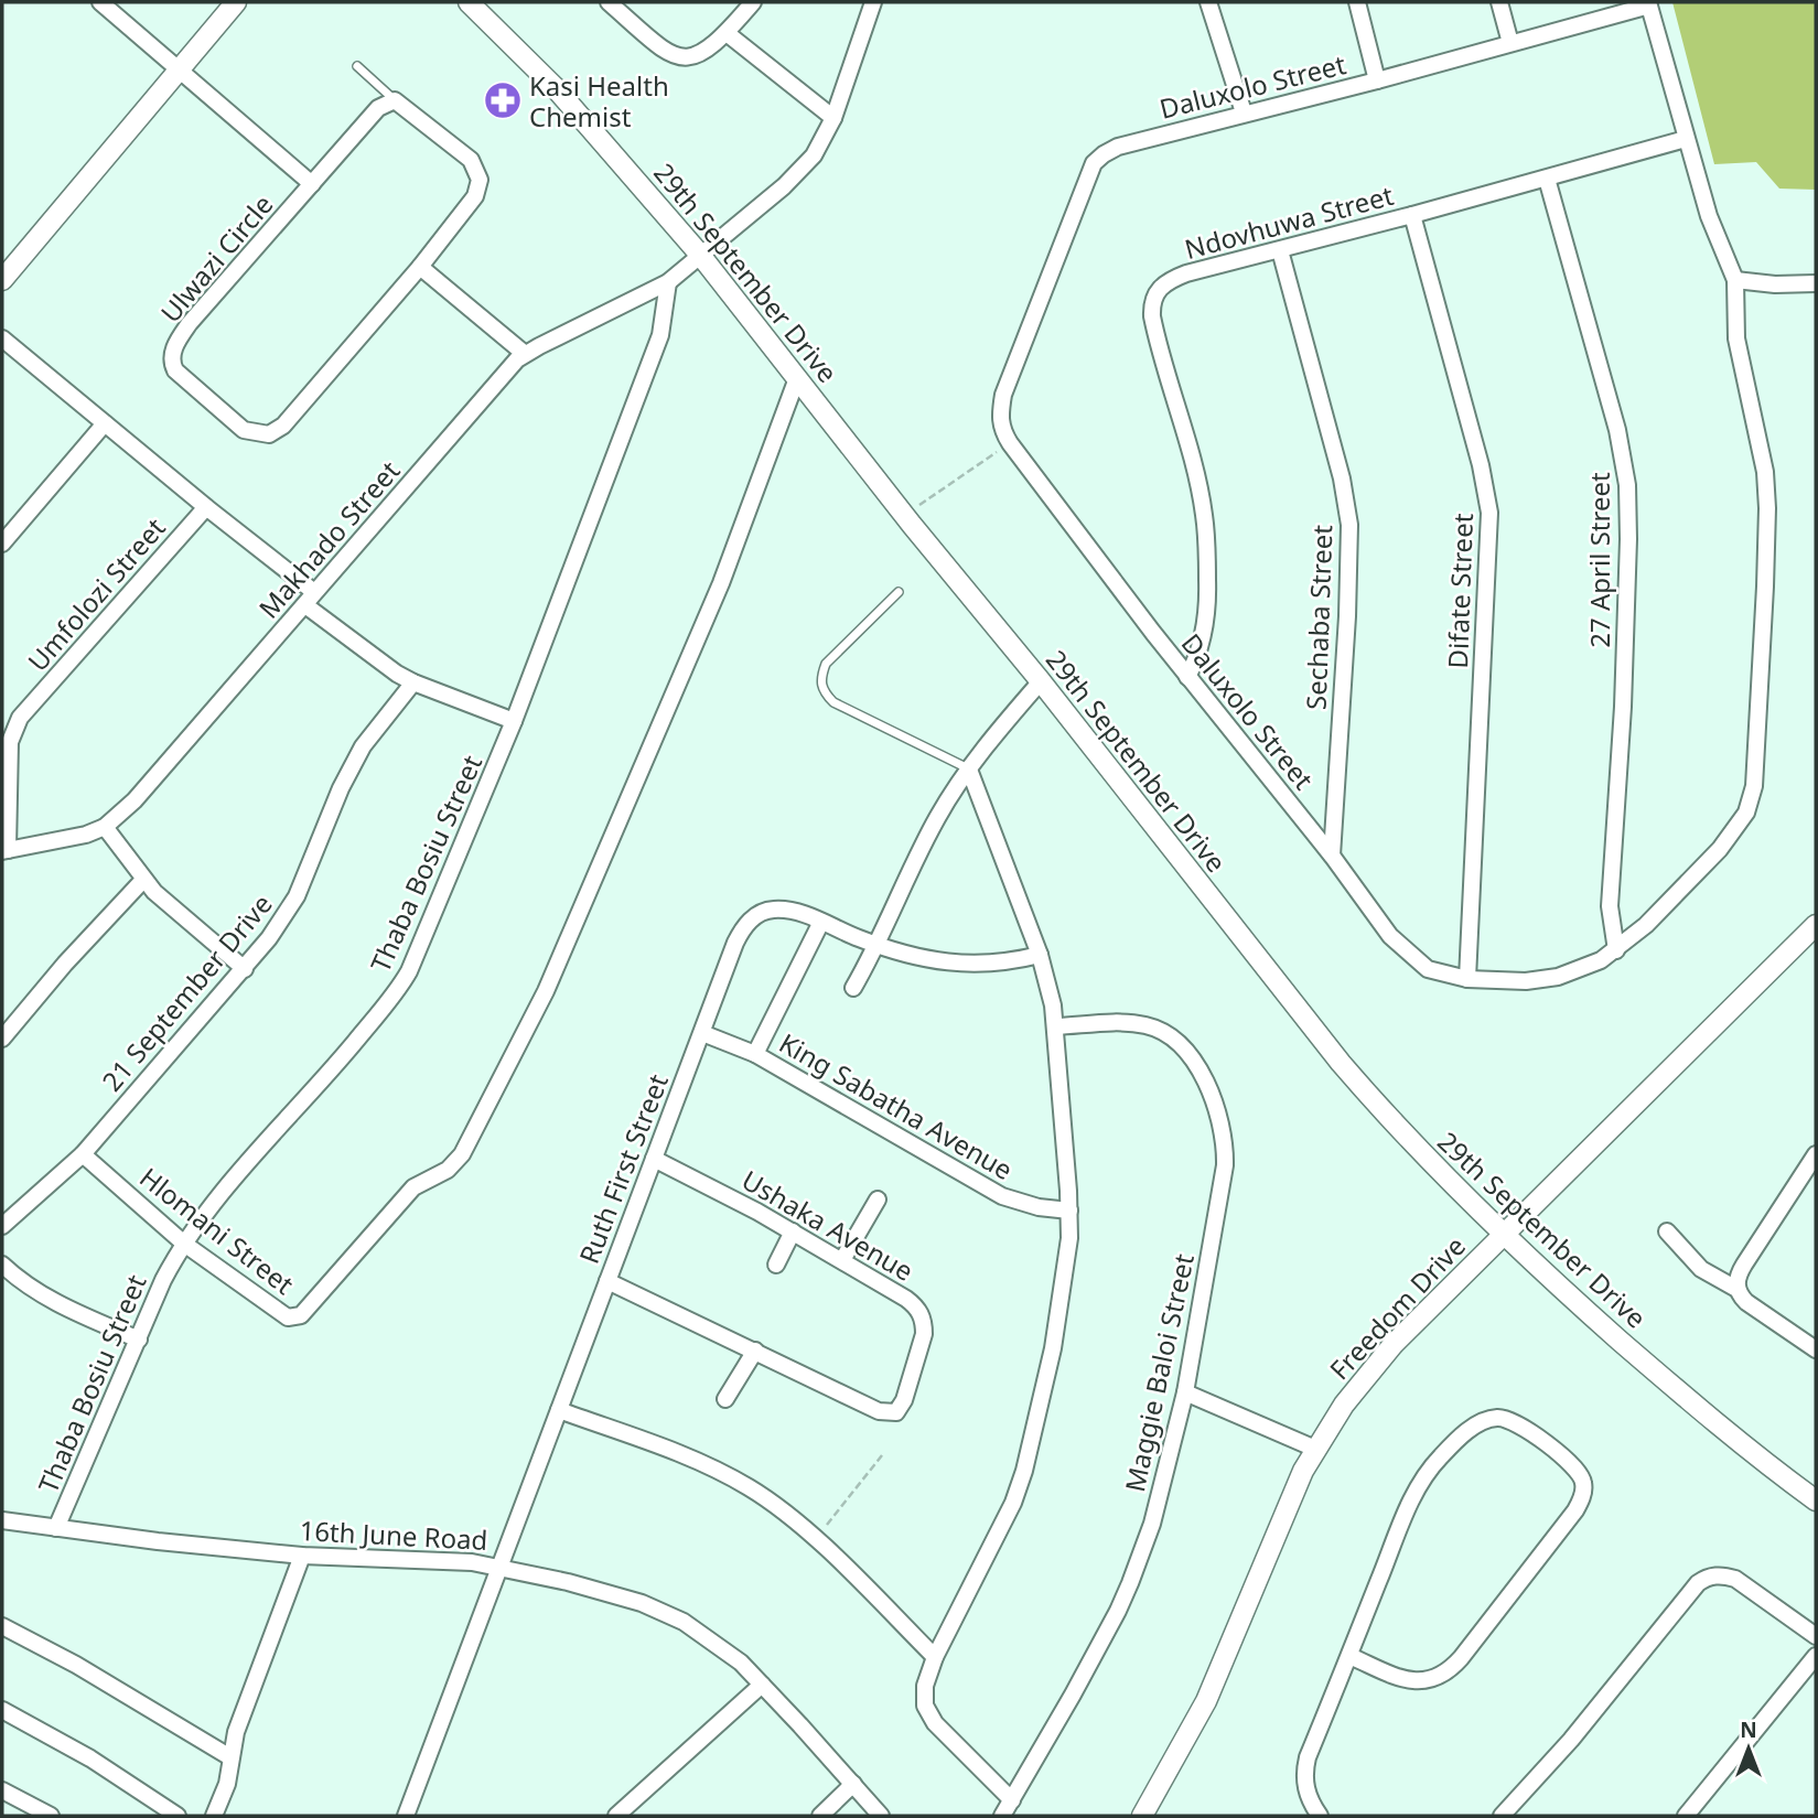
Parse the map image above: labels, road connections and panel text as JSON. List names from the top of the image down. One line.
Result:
{"streets":{"street":["Daluxolo Street","Ndovhuwa Street","Ulwazi Circle","29th September Drive","Makhado Street","27 April Street","Difate Street","Umfolozi Street","Sechaba Street","Thaba Bosiu Street","21 September Drive","King Sabatha Avenue","Ruth First Street","Ushaka Avenue","Hlomani Street","Freedom Drive","Maggie Baloi Street","16th June Road"]},"crossings":[["Daluxolo Street","Ndovhuwa Street"],["Daluxolo Street","27 April Street"],["Daluxolo Street","Difate Street"],["Daluxolo Street","Sechaba Street"],["Ndovhuwa Street","27 April Street"],["Ndovhuwa Street","Difate Street"],["Ndovhuwa Street","Sechaba Street"],["29th September Drive","Makhado Street"],["29th September Drive","Hlomani Street"],["29th September Drive","Freedom Drive"],["Makhado Street","Umfolozi Street"],["Makhado Street","Thaba Bosiu Street"],["Thaba Bosiu Street","Hlomani Street"],["Thaba Bosiu Street","16th June Road"],["21 September Drive","Hlomani Street"],["King Sabatha Avenue","Ruth First Street"],["Ruth First Street","Ushaka Avenue"],["Ruth First Street","16th June Road"]],"places":{"pharmacy":["Kasi Health Chemist"]},"north":"top"}
